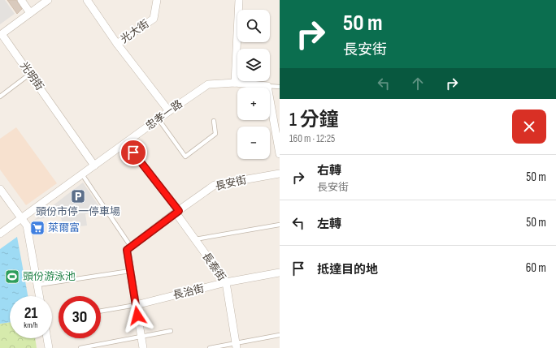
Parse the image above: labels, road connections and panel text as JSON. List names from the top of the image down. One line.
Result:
{"streets":{"street":["光大街","光明街","忠孝一路","長安街","長泰街","長治街"]},"crossings":[["光明街","忠孝一路"],["長安街","長泰街"],["長泰街","長治街"]],"places":{"parking":["頭份市停一停車場"],"supermarket":["萊爾富"],"sports":["頭份游泳池"]},"page":{"turn":["50 m","長安街"],"map_buttons":["+","−"],"heading":["1 分鐘","160 m · 12:25"],"list":[{"name":"右轉","note":"長安街","value":"50 m"},{"name":"左轉","value":"50 m"},{"name":"抵達目的地","value":"60 m"}],"speed":"21 km/h","limit":"30"}}
